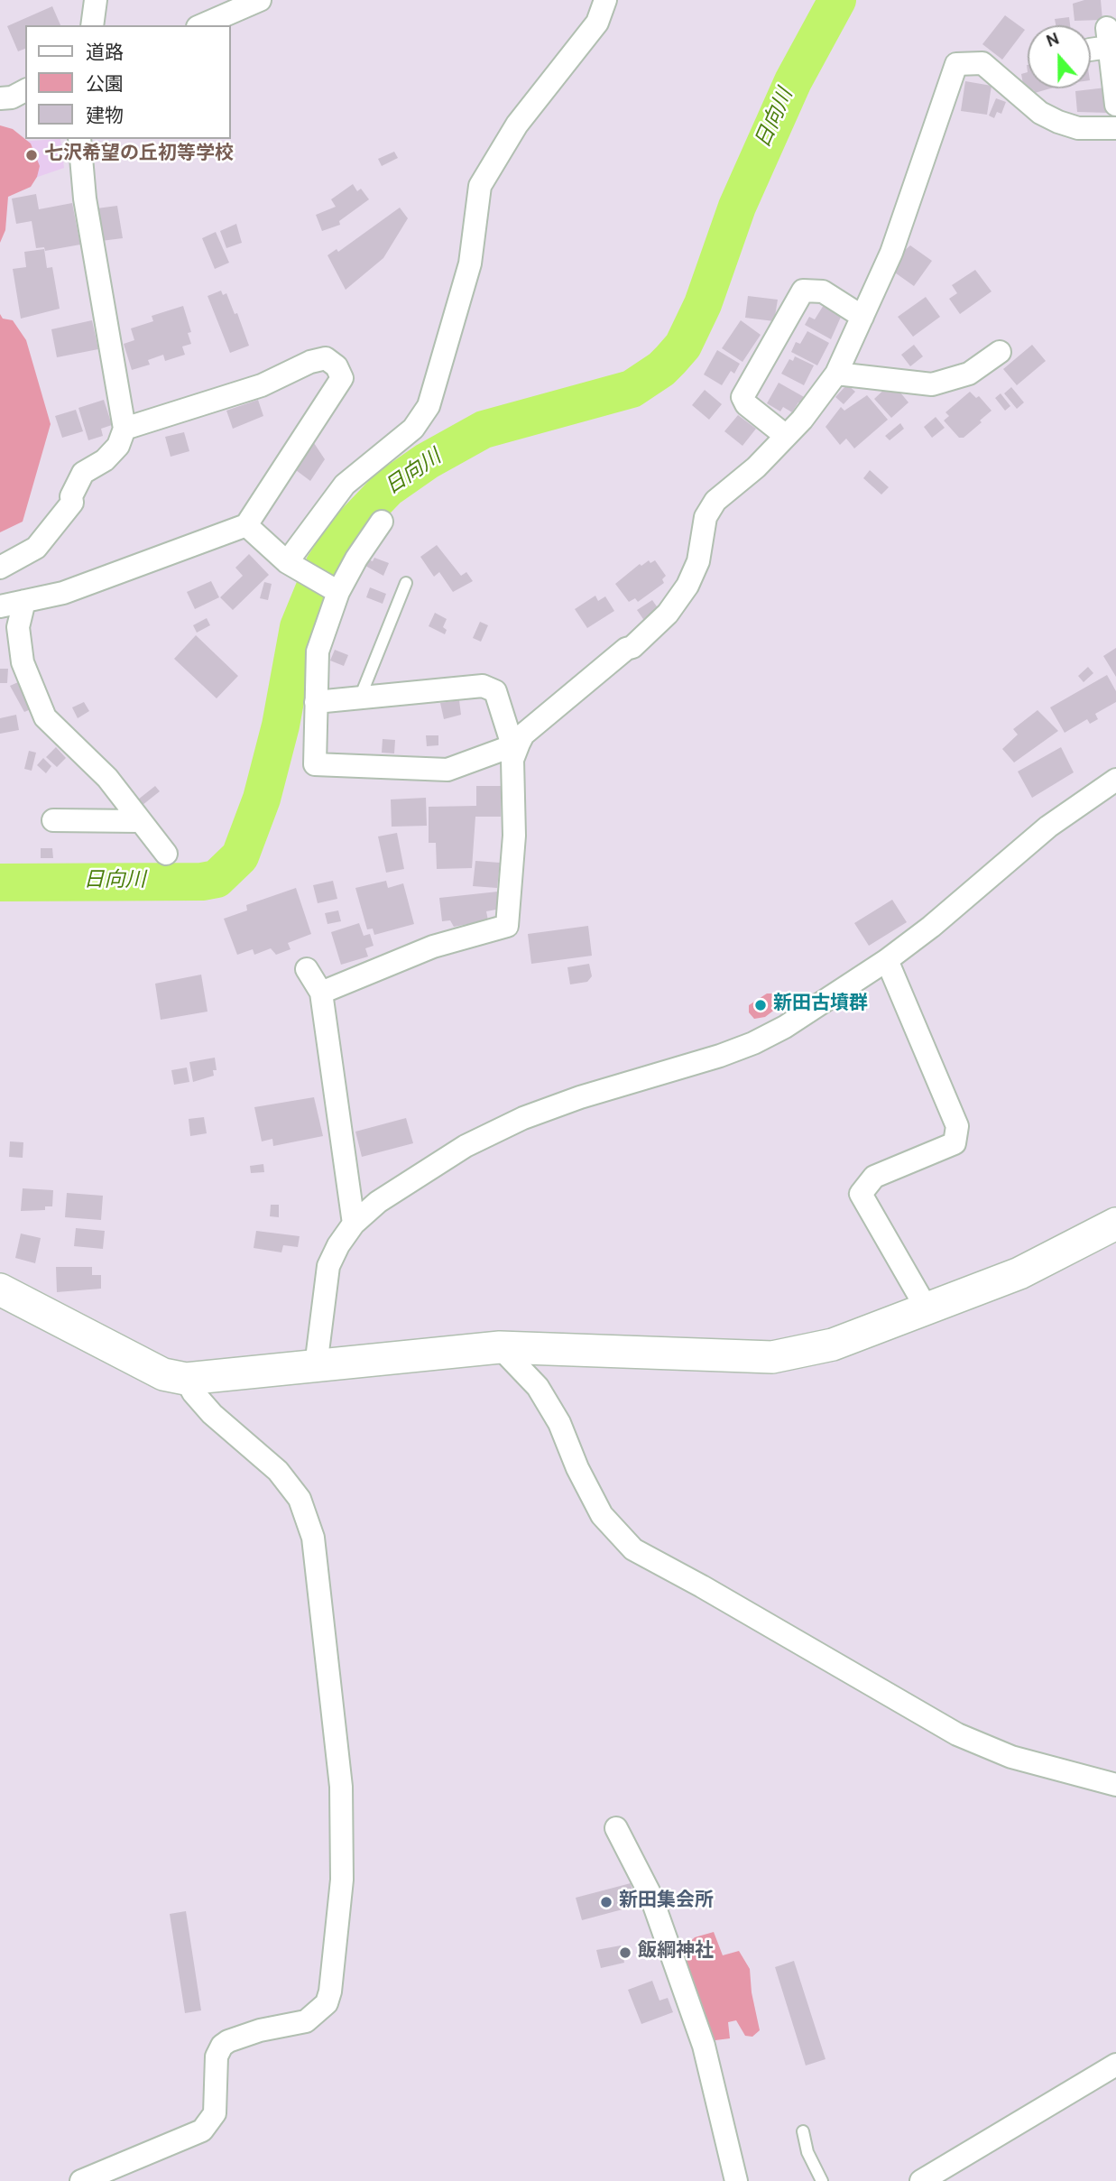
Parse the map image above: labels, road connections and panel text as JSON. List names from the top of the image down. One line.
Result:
{"water":["日向川"],"places":["七沢希望の丘初等学校","新田古墳群","新田集会所","飯綱神社"],"legend":["道路","公園","建物"],"north":"top"}
